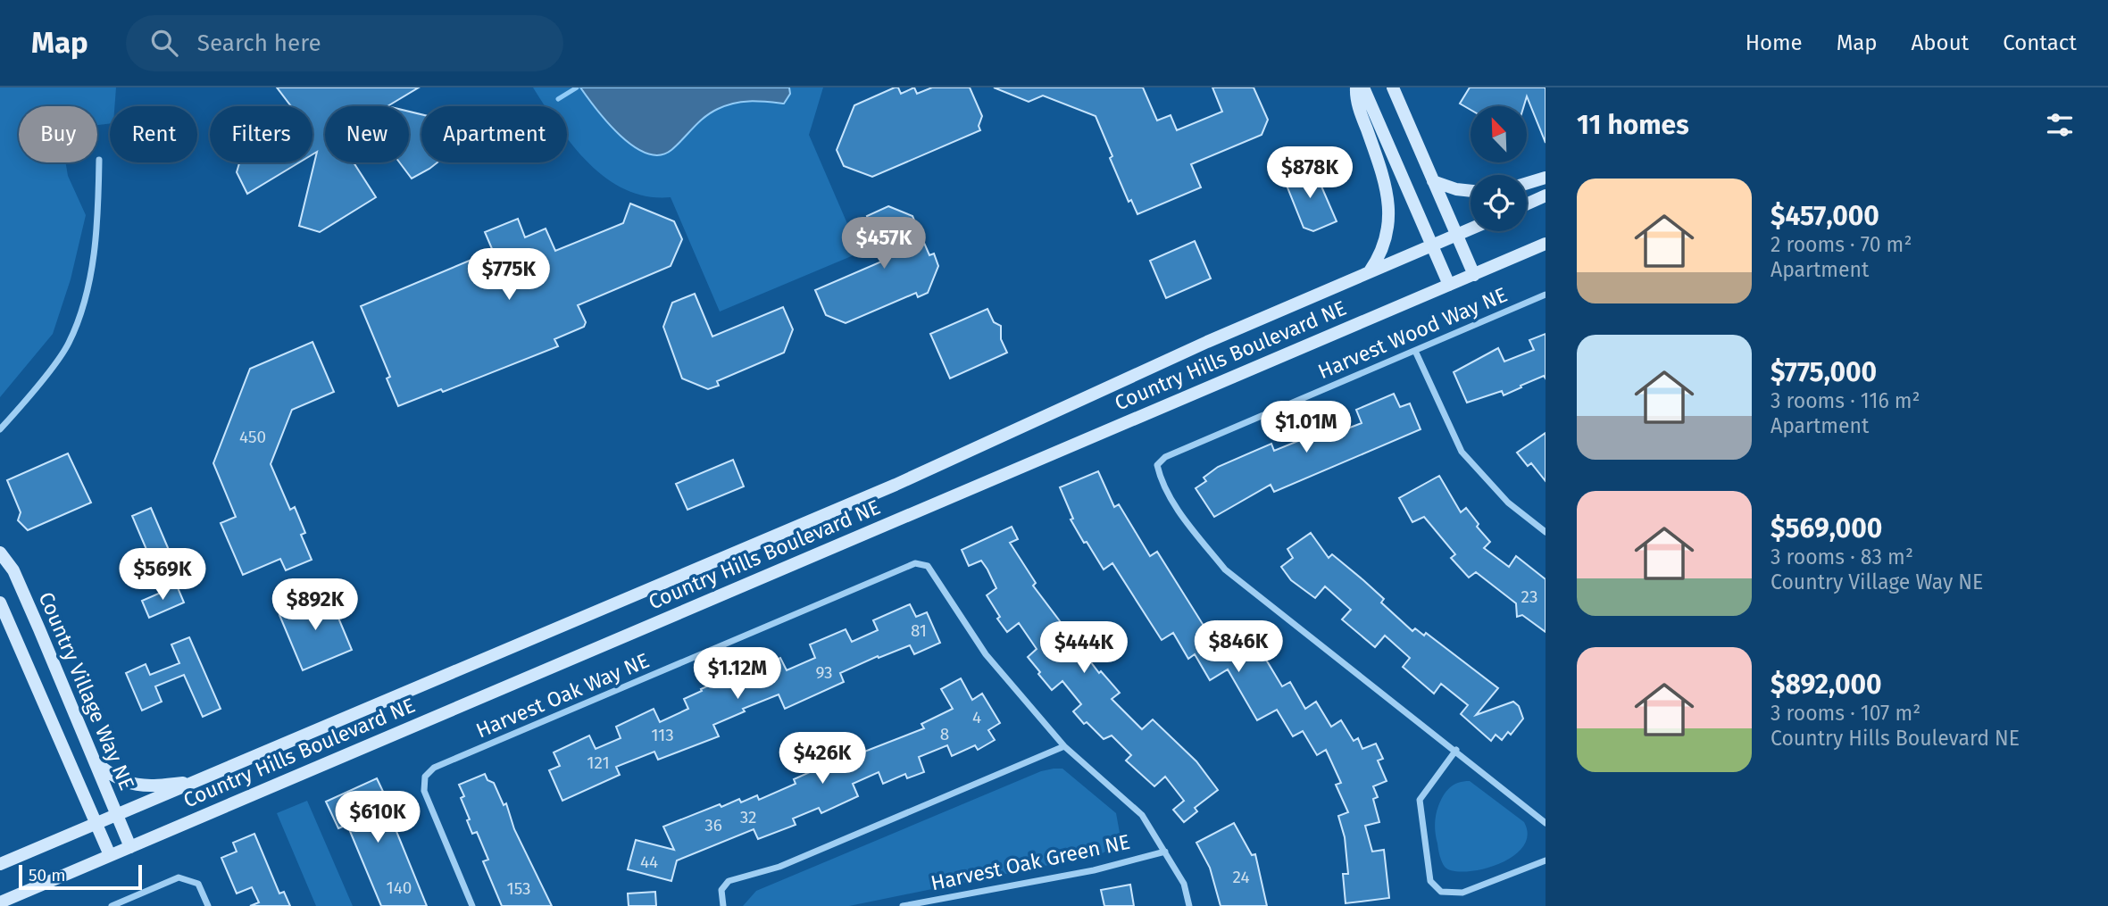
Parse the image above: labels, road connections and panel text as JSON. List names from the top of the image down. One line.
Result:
{"streets":{"main road":["Country Hills Boulevard NE","Country Village Way NE"],"street":["Harvest Wood Way NE","Harvest Oak Way NE","Harvest Oak Green NE"]},"crossings":[["Country Hills Boulevard NE","Country Village Way NE"],["Harvest Oak Way NE","Harvest Oak Green NE"]],"house_numbers":["450","23","81","93","4","8","113","121","32","36","44","24","140","153"],"scale_bar":"50 m","north":"top left","page":{"header":"Map","search":"Search here","nav":["Home","Map","About","Contact"],"heading":"11 homes","chip":["Buy","Rent","Filters","New","Apartment"],"price":["$878K","$457K","$775K","$1.01M","$569K","$892K","$846K","$444K","$1.12M","$426K","$610K"],"list":[{"name":"$457,000","note":"2 rooms · 70 m² · Apartment"},{"name":"$775,000","note":"3 rooms · 116 m² · Apartment"},{"name":"$569,000","note":"3 rooms · 83 m² · Country Village Way NE"},{"name":"$892,000","note":"3 rooms · 107 m² · Country Hills Boulevard NE"}],"scale":"50 m"}}
